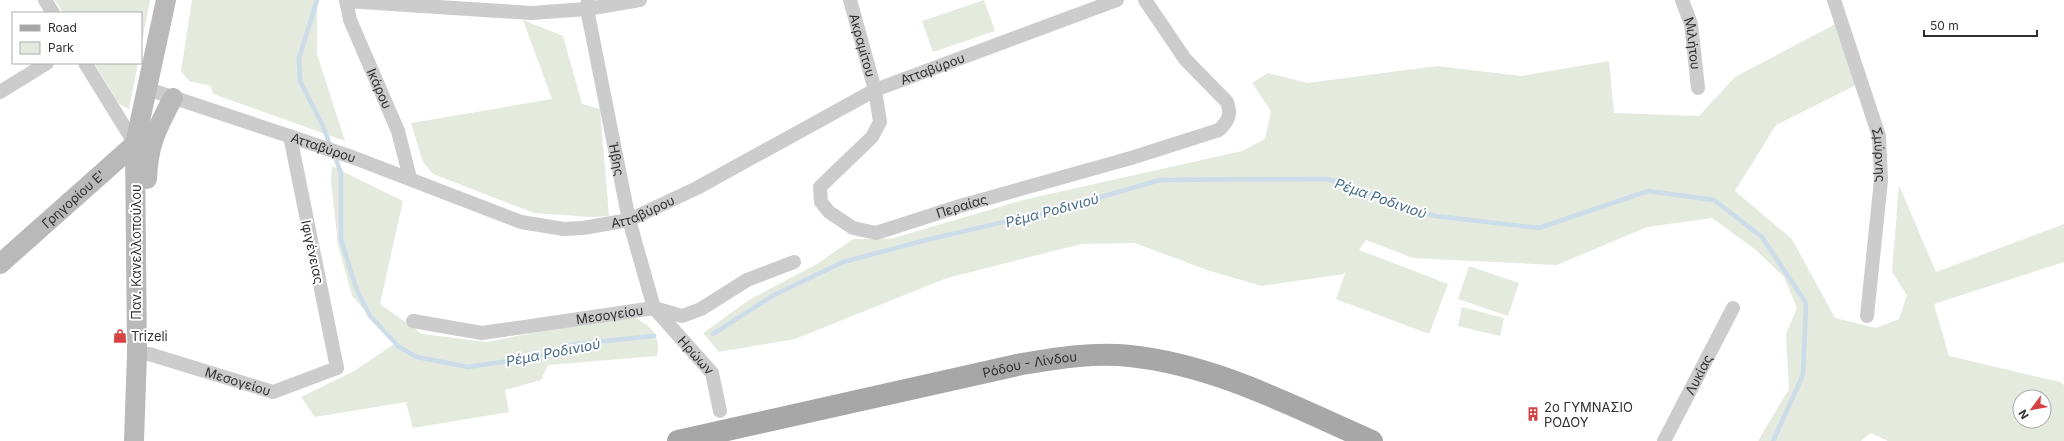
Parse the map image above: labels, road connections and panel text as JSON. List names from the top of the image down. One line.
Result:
{"streets":{"main road":["Γρηγορίου Ε'","Παν. Κανελλοπούλου","Ρόδου - Λίνδου"],"street":["Μιλήτου","Ακραμίτου","Ατταβύρου","Ικάρου","Σμύρνης","Ήβης","Περαίας","Ιφιγένειας","Μεσογείου","Ηρώων","Λυκίας"]},"crossings":[["Ακραμίτου","Ατταβύρου"],["Ακραμίτου","Περαίας"],["Ατταβύρου","Ικάρου"],["Ατταβύρου","Ήβης"],["Ατταβύρου","Περαίας"],["Ατταβύρου","Παν. Κανελλοπούλου"],["Ατταβύρου","Ιφιγένειας"],["Ήβης","Μεσογείου"],["Ήβης","Ηρώων"],["Γρηγορίου Ε'","Παν. Κανελλοπούλου"],["Παν. Κανελλοπούλου","Μεσογείου"],["Ιφιγένειας","Μεσογείου"],["Μεσογείου","Ηρώων"],["Ηρώων","Ρόδου - Λίνδου"]],"water":["Ρέμα Ροδινιού"],"places":{"shop":["Trizeli"],"building":["2ο ΓΥΜΝΑΣΙΟ ΡΟΔΟΥ"]},"legend":["Road","Park"],"scale_bar":"50 m","north":"bottom left"}
